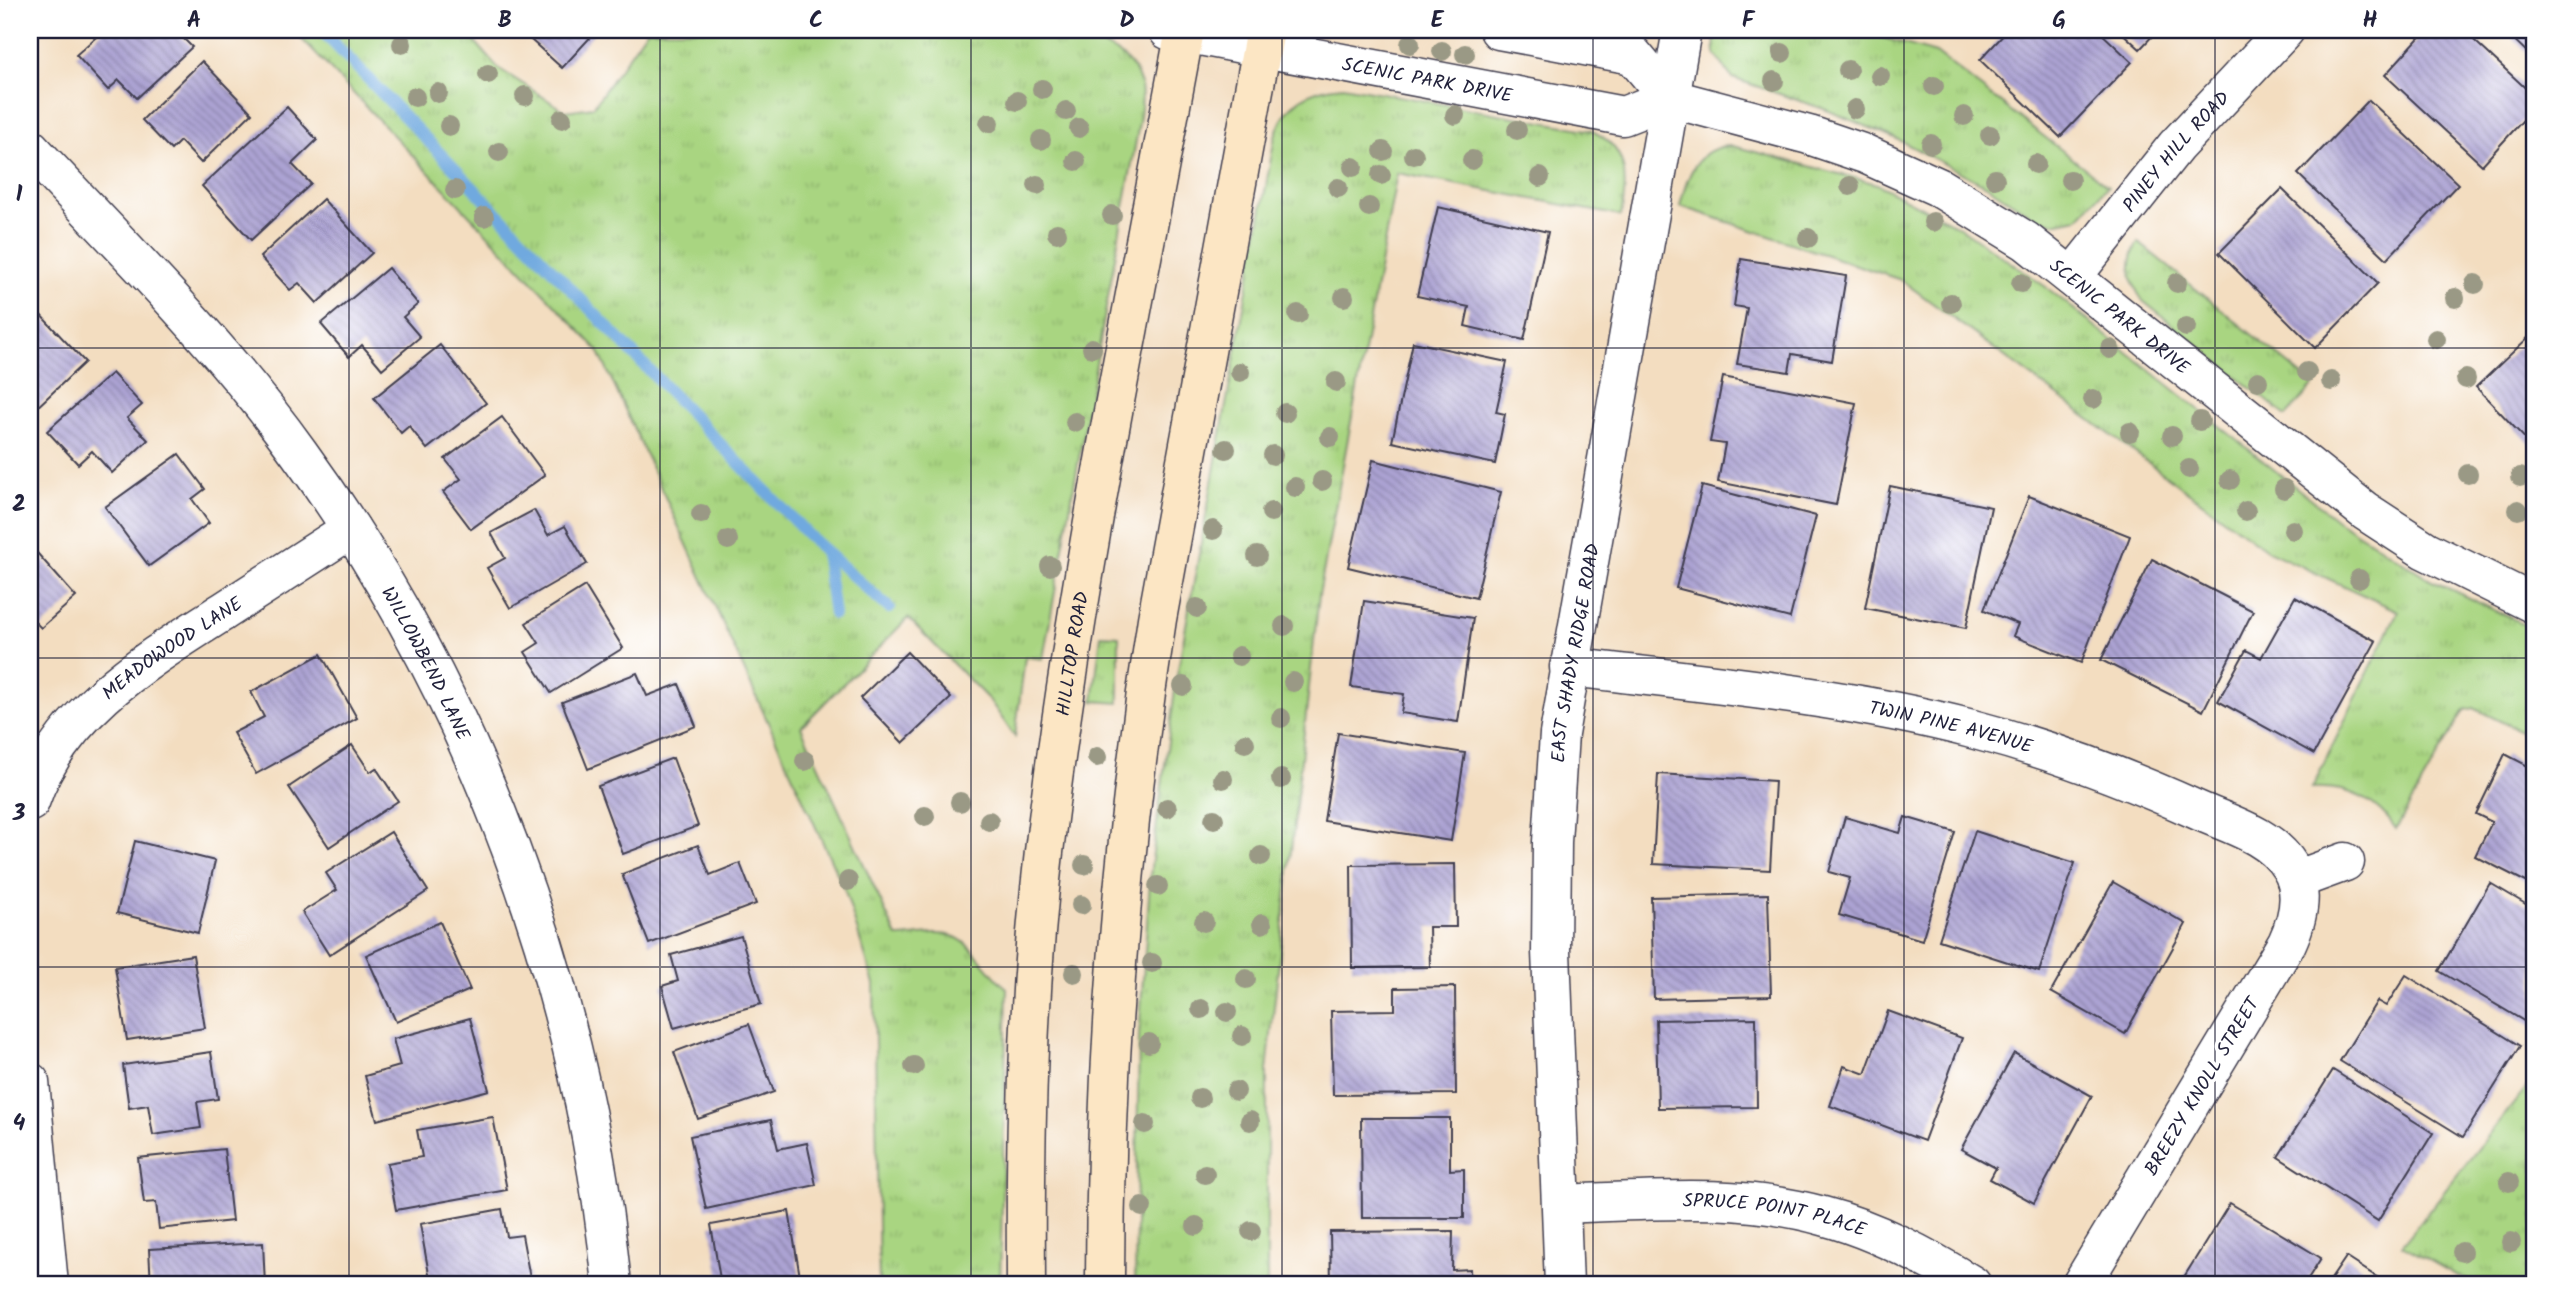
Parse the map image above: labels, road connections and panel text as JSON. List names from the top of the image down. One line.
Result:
{"streets":{"main road":["HILLTOP ROAD"],"street":["SCENIC PARK DRIVE","PINEY HILL ROAD","MEADOWOOD LANE","EAST SHADY RIDGE ROAD","WILLOWBEND LANE","TWIN PINE AVENUE","BREEZY KNOLL STREET","SPRUCE POINT PLACE"]},"crossings":[["SCENIC PARK DRIVE","PINEY HILL ROAD"],["SCENIC PARK DRIVE","HILLTOP ROAD"],["SCENIC PARK DRIVE","EAST SHADY RIDGE ROAD"],["MEADOWOOD LANE","WILLOWBEND LANE"],["EAST SHADY RIDGE ROAD","TWIN PINE AVENUE"],["EAST SHADY RIDGE ROAD","SPRUCE POINT PLACE"],["TWIN PINE AVENUE","BREEZY KNOLL STREET"]],"grid":{"columns":["A","B","C","D","E","F","G","H"],"rows":["1","2","3","4"]}}
